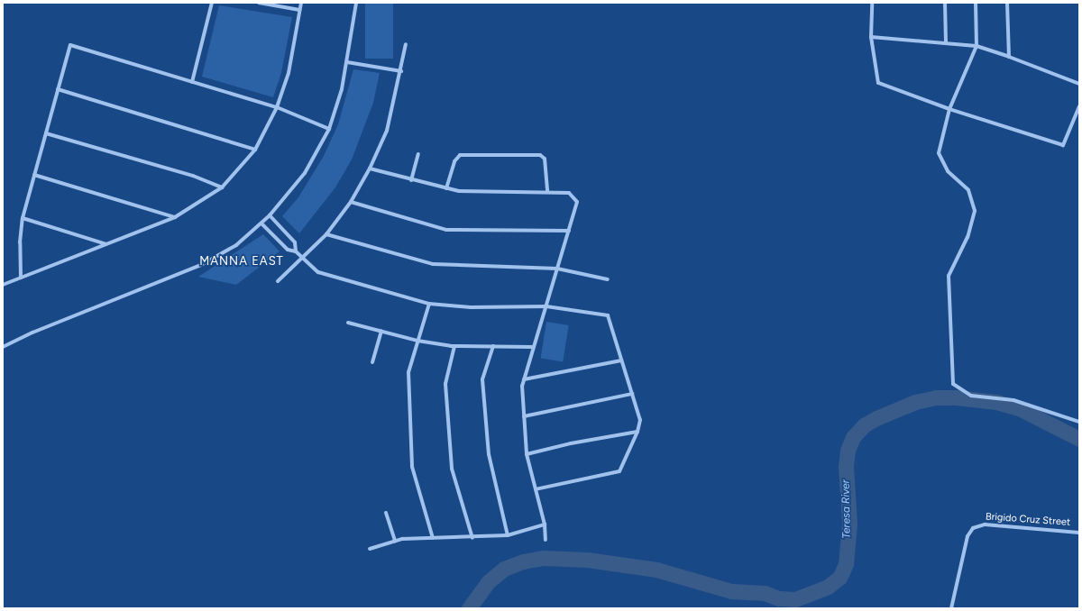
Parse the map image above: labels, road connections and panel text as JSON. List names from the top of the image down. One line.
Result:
{"streets":{"street":["Brigido Cruz Street"]},"districts":["MANNA EAST"],"water":["Teresa River"]}
